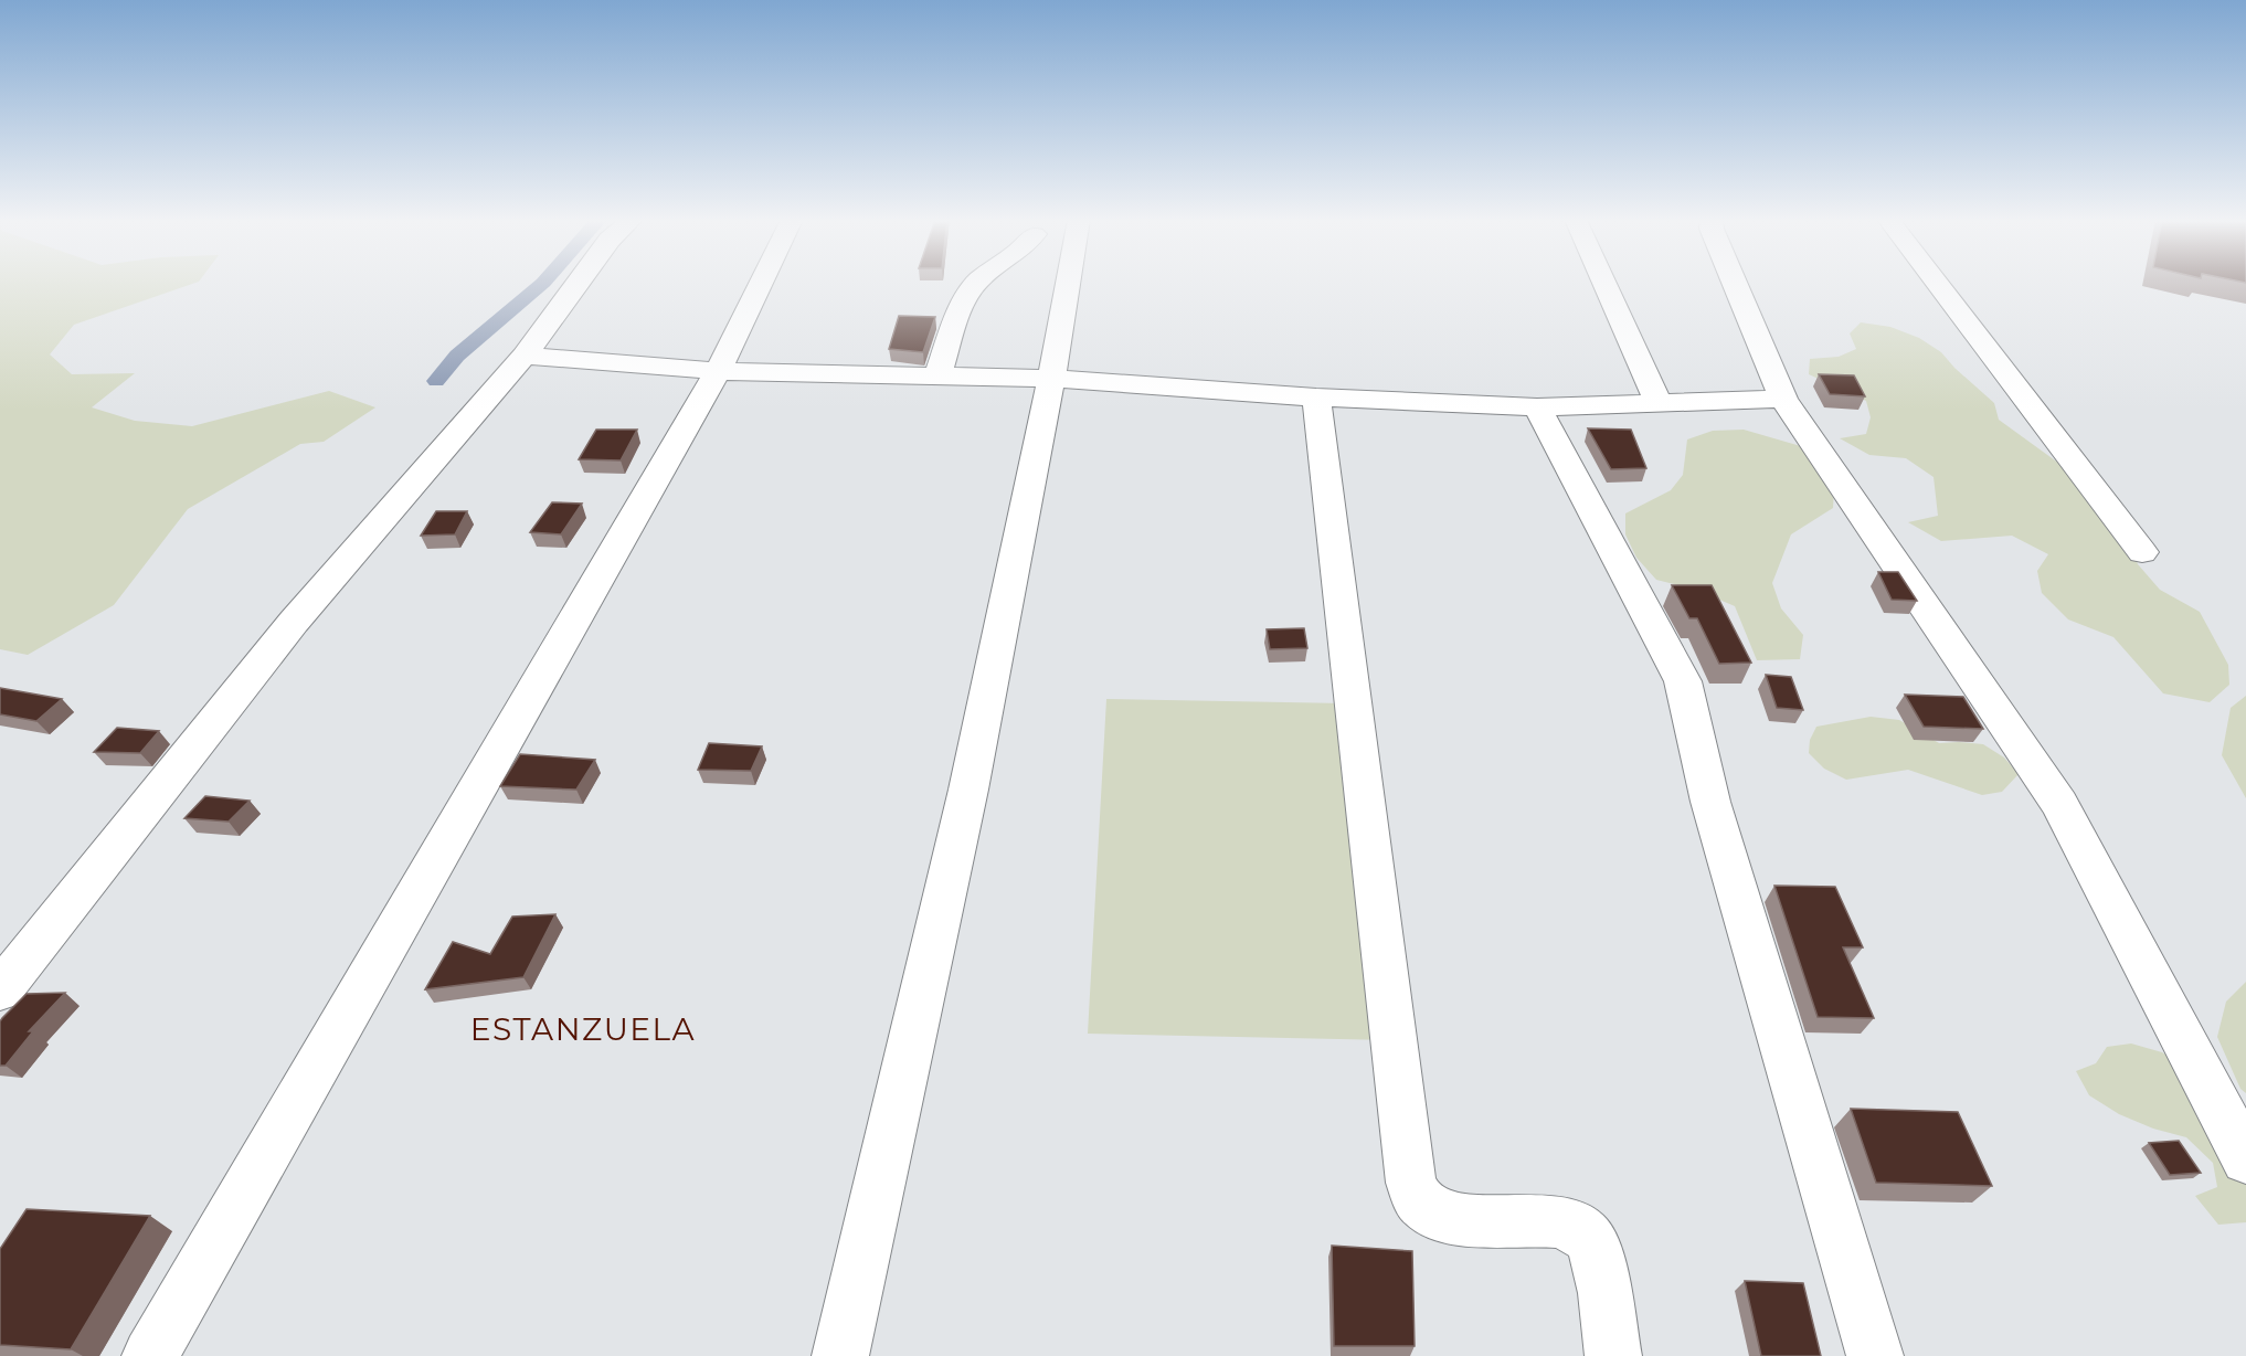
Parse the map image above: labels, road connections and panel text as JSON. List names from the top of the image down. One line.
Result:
{"districts":["ESTANZUELA"]}
